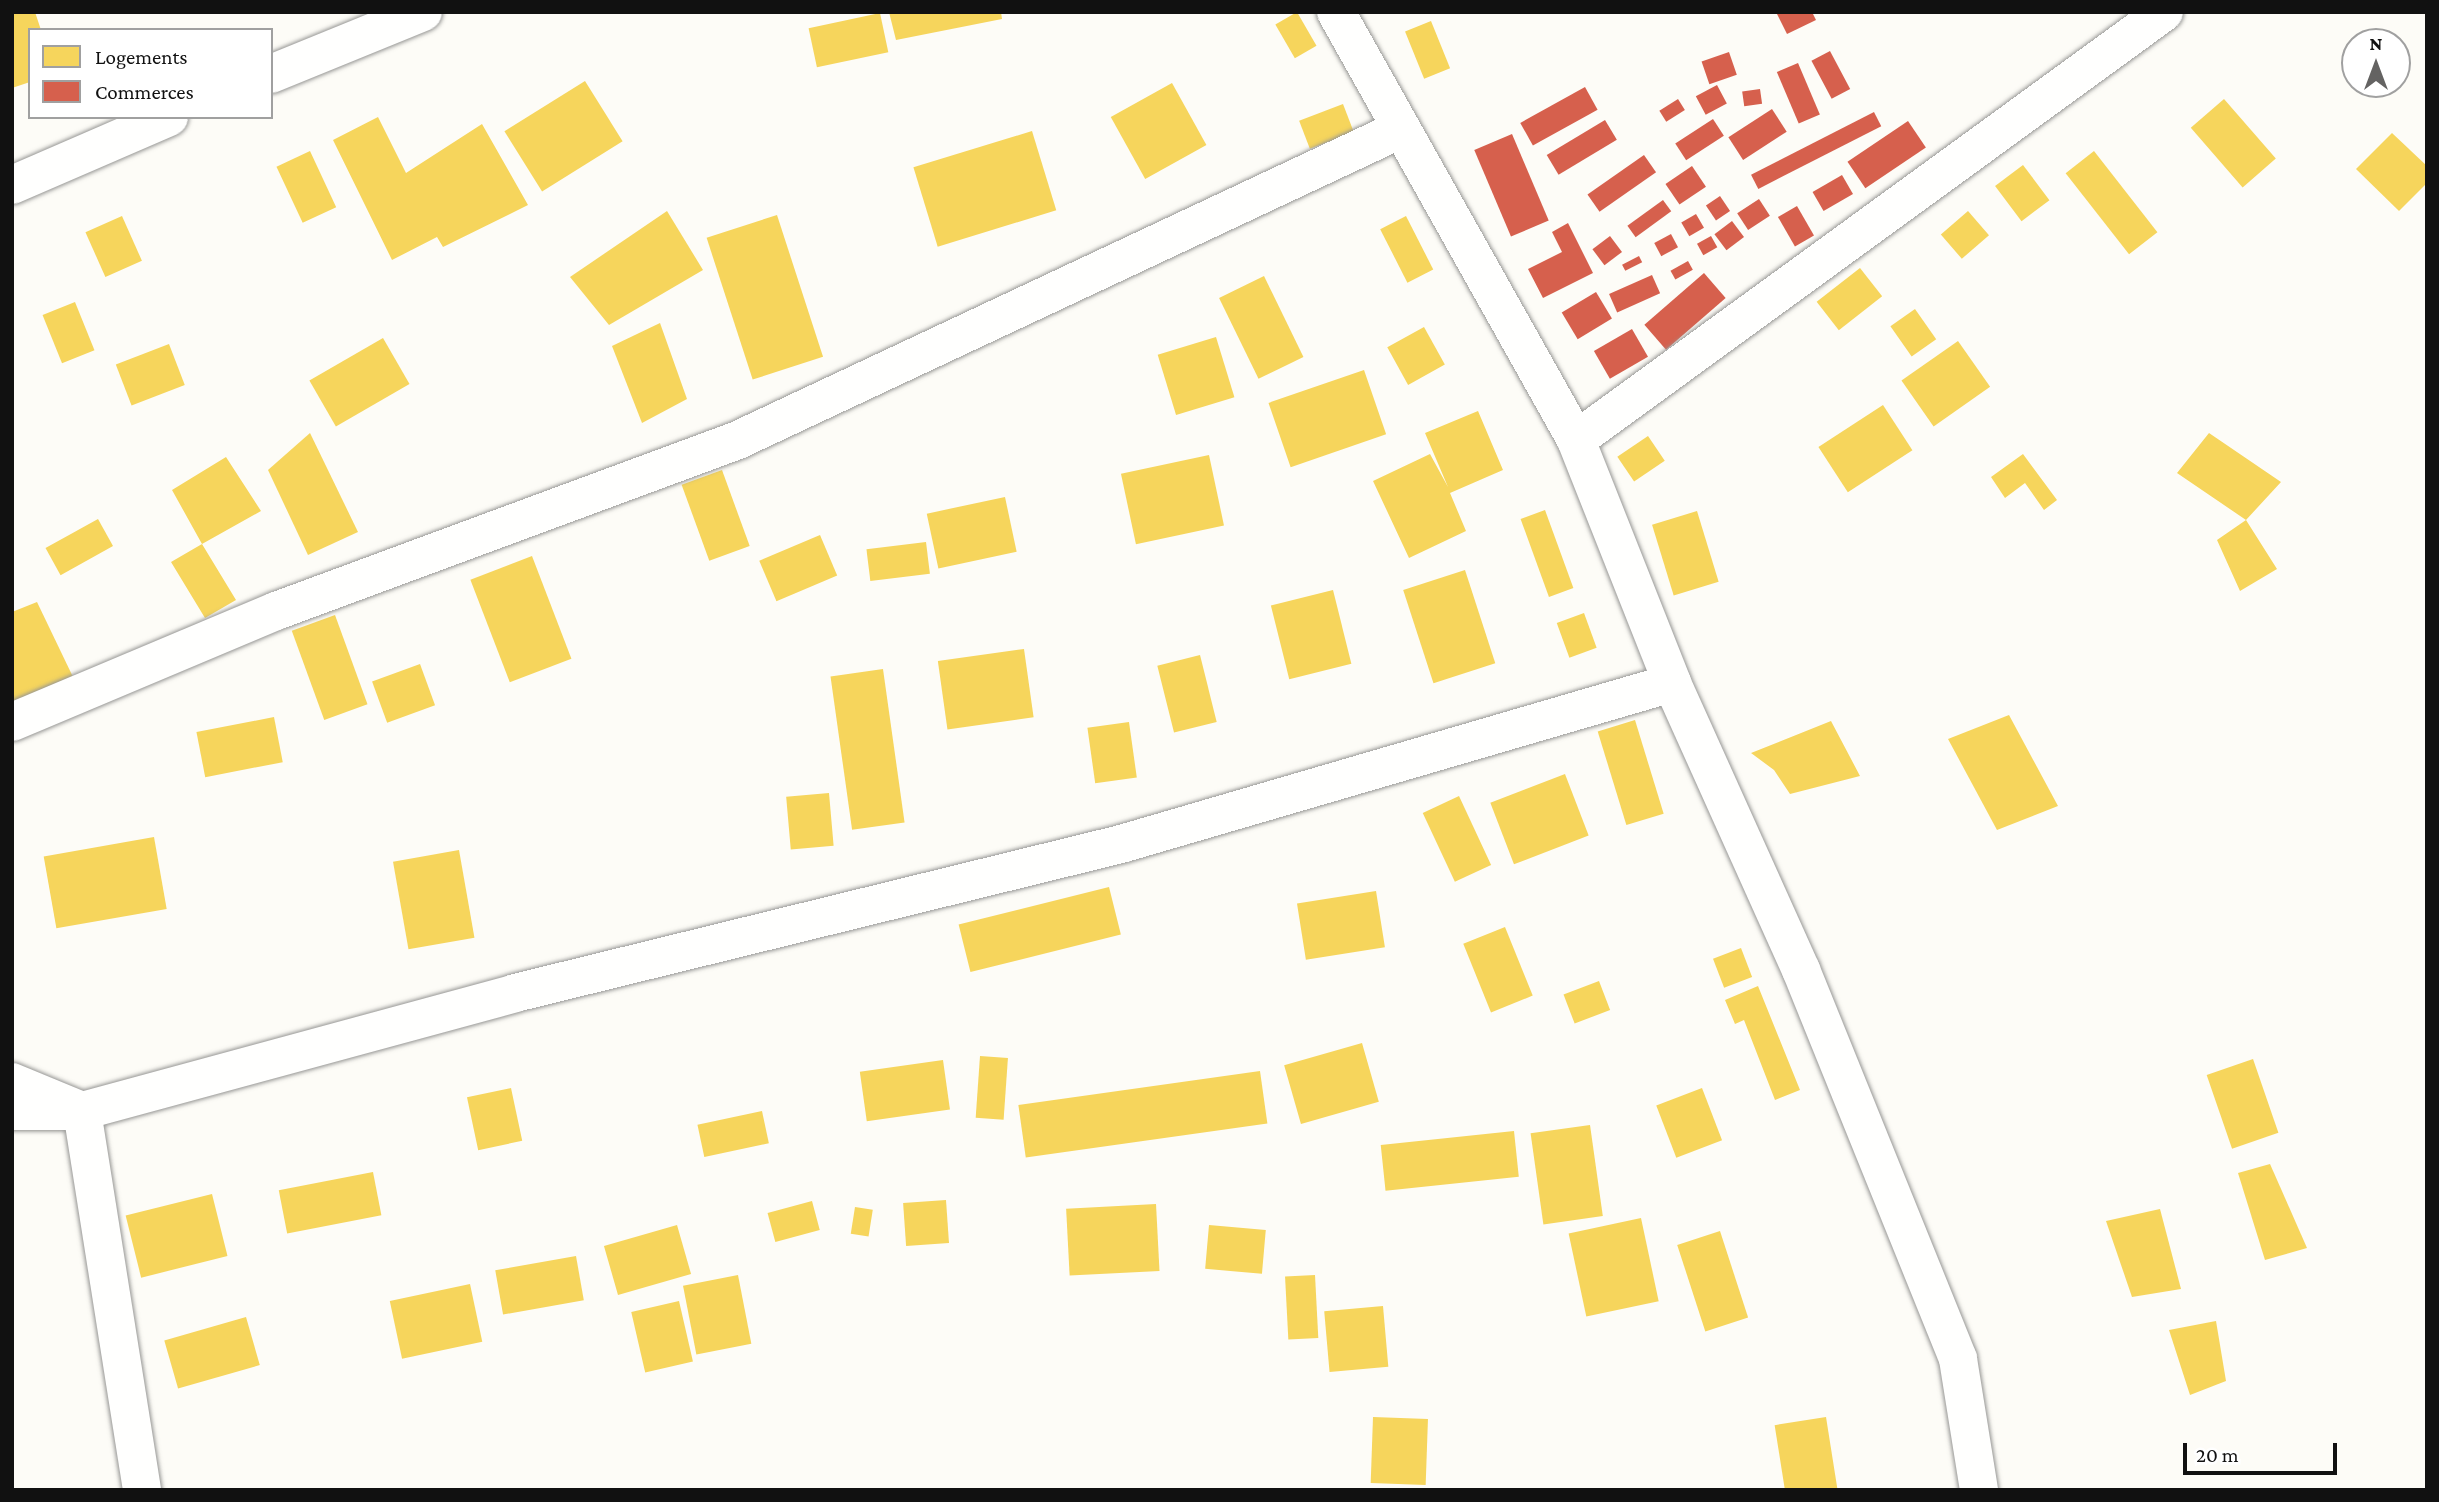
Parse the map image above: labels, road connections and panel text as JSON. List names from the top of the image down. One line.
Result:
{"legend":["Logements","Commerces"],"scale_bar":"20 m","north":"top"}
